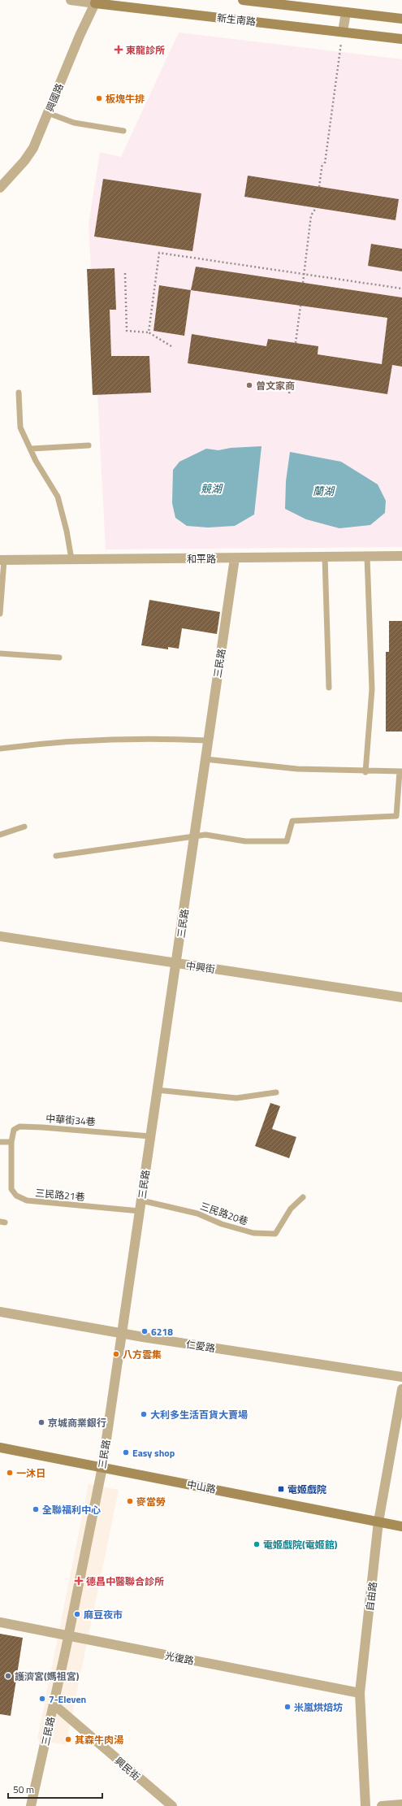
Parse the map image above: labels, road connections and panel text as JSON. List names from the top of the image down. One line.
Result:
{"streets":{"main road":["新生南路","中山路"],"street":["興國路","和平路","三民路","中興街","仁愛路","自由路","光復路","興民街"],"lane":["中華街34巷","三民路21巷","三民路20巷"]},"crossings":[["新生南路","興國路"],["和平路","三民路"],["三民路","中興街"],["三民路","中華街34巷"],["三民路","三民路21巷"],["三民路","三民路20巷"],["三民路","仁愛路"],["三民路","中山路"],["三民路","光復路"],["三民路","興民街"],["中華街34巷","三民路21巷"],["中山路","自由路"],["自由路","光復路"]],"water":["競湖","蘭湖"],"places":{"health":["東龍診所","德昌中醫聯合診所"],"other":["板塊牛排","曾文家商","6218","八方雲集","大利多生活百貨大賣場","京城商業銀行","Easy shop","一沐日","麥當勞","全聯福利中心","電姬戲院(電姬館)","麻豆夜市","護濟宮(媽祖宮)","7-Eleven","米嵐烘焙坊","其森牛肉湯"],"transit":["電姬戲院"]},"scale_bar":"50 m"}
